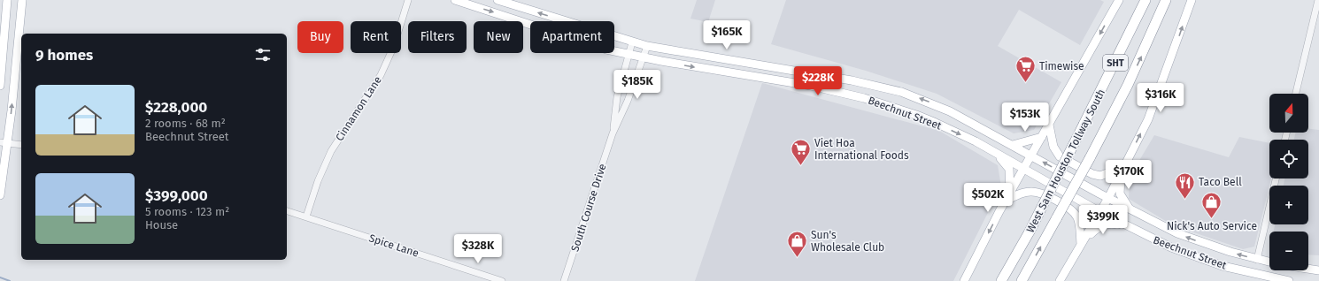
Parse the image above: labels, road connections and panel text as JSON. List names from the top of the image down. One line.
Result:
{"streets":{"highway":["SHT","West Sam Houston Tollway South"],"main road":["Beechnut Street"],"street":["Cinnamon Lane","South Course Drive","Spice Lane"]},"crossings":[["Cinnamon Lane","Spice Lane"],["Beechnut Street","South Course Drive"]],"places":{"supermarket":["Timewise","Viet Hoa International Foods"],"restaurant":["Taco Bell"],"shop":["Nick's Auto Service","Sun's Wholesale Club"]},"north":"top","page":{"price":["$165K","$228K","$185K","$316K","$153K","$170K","$502K","$399K","$328K"],"chip":["Buy","Rent","Filters","New","Apartment"],"heading":"9 homes","list":[{"name":"$228,000","note":"2 rooms · 68 m² · Beechnut Street"},{"name":"$399,000","note":"5 rooms · 123 m² · House"}],"map_buttons":["+","−"]}}
